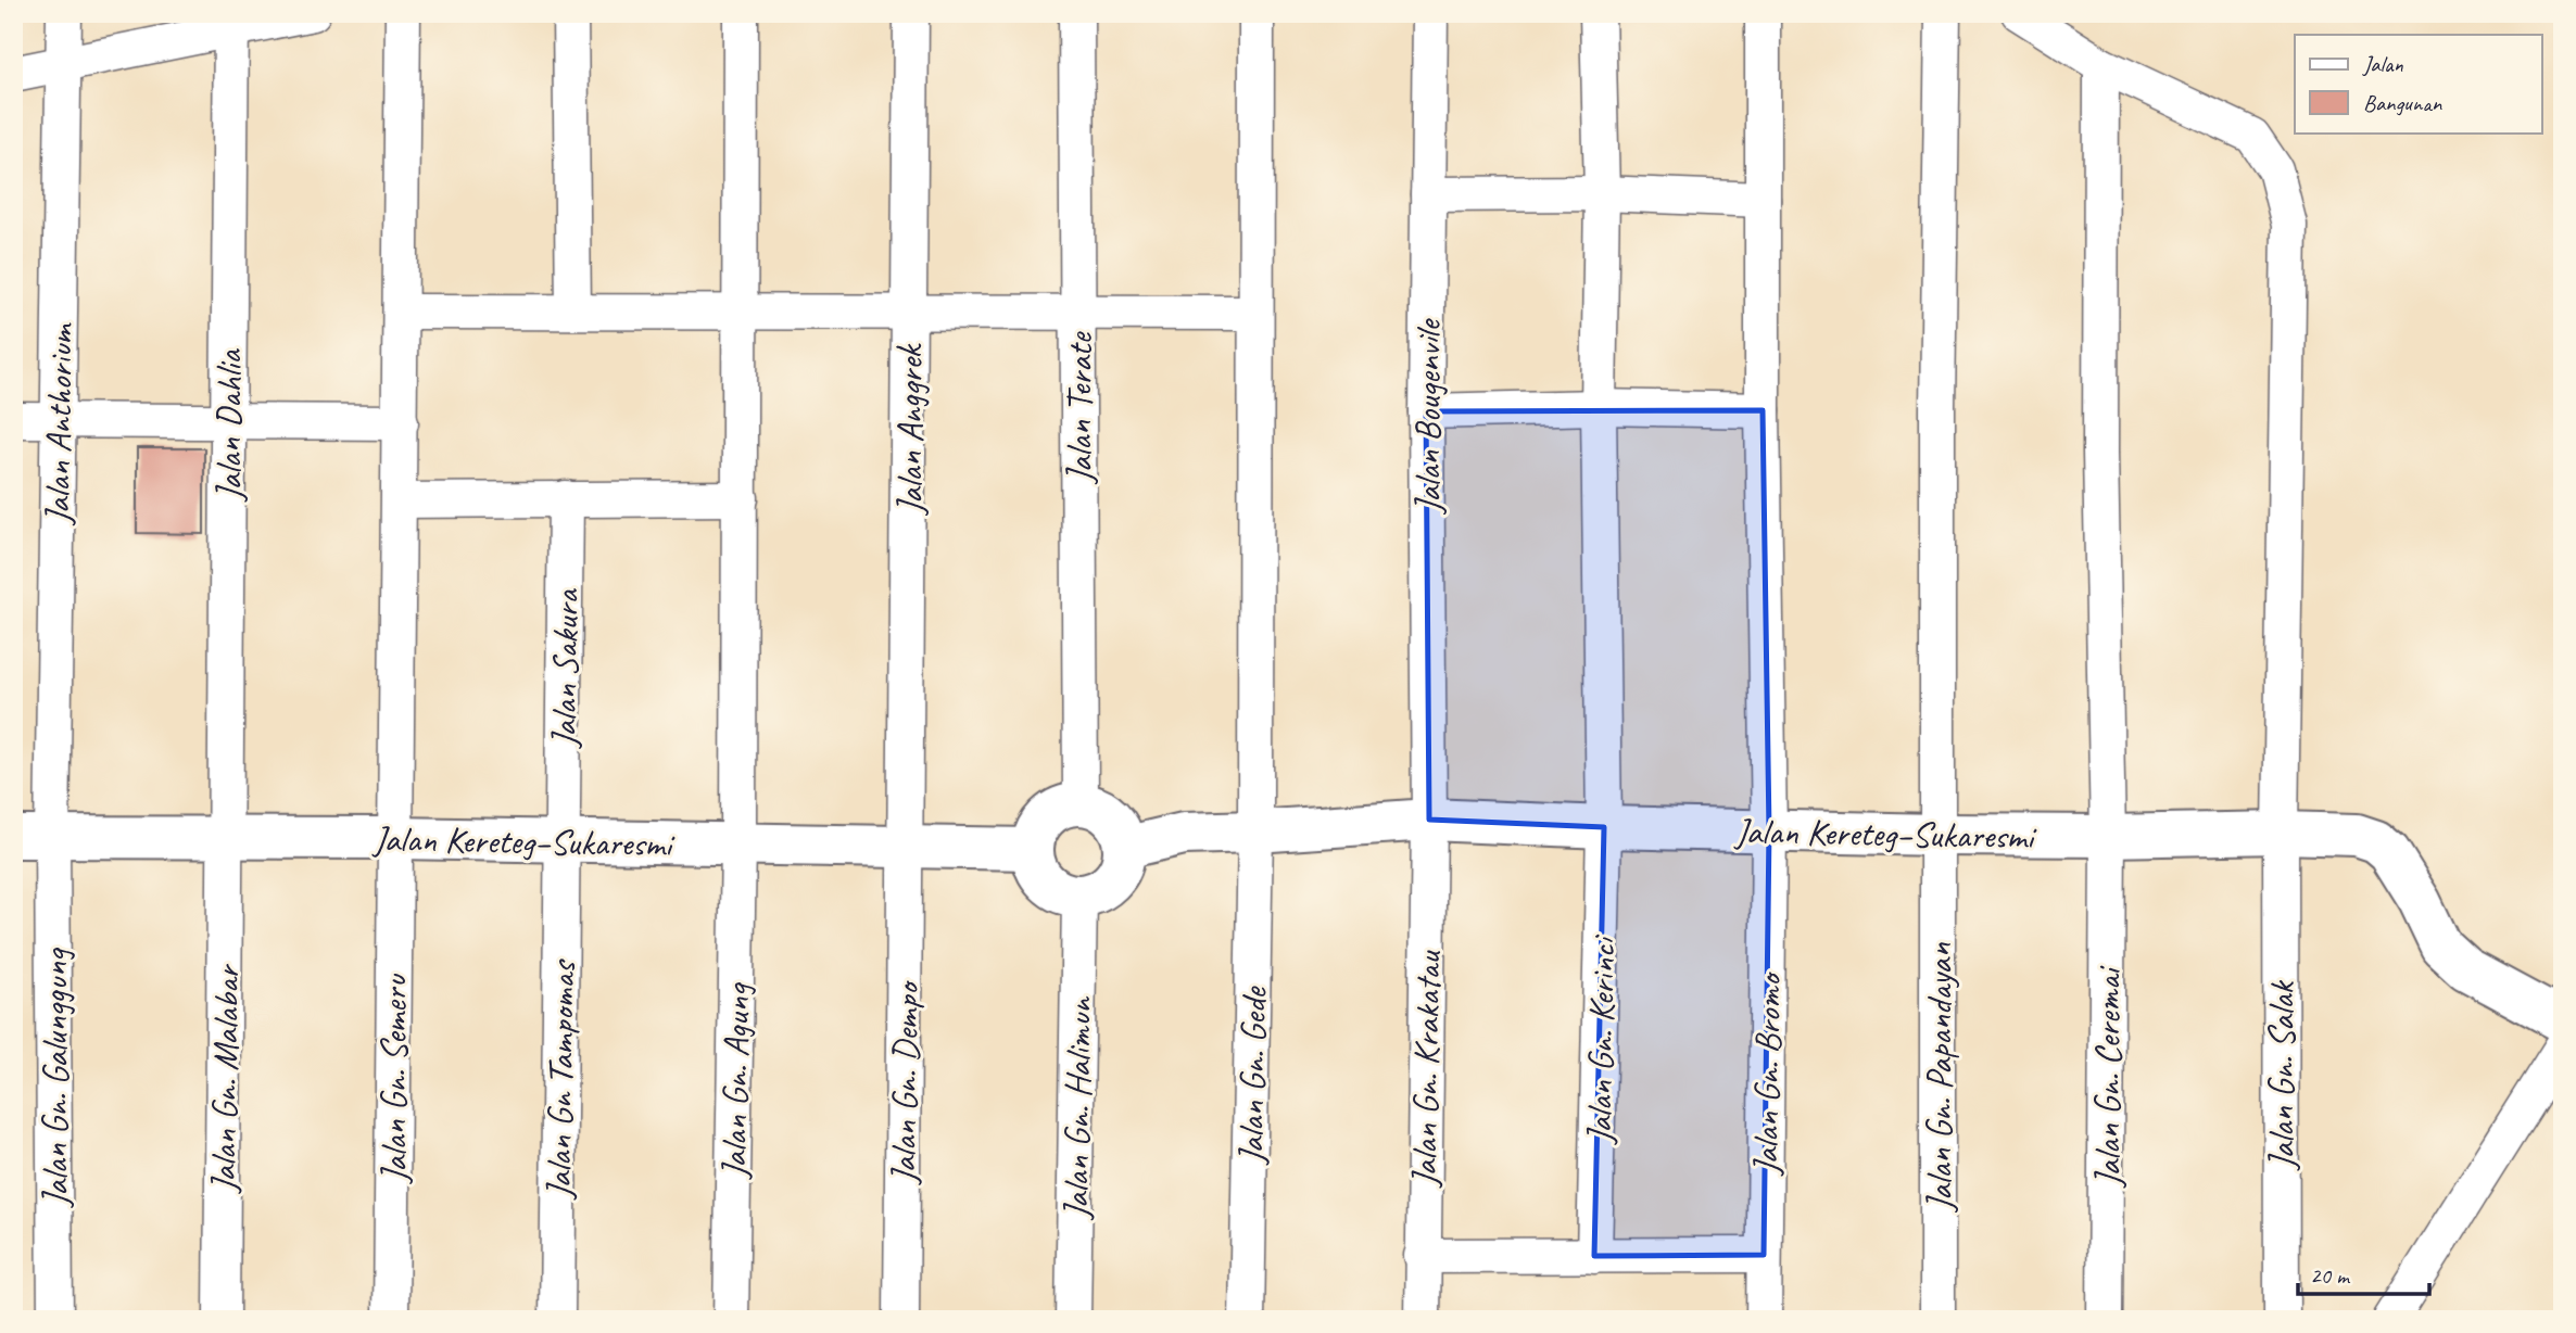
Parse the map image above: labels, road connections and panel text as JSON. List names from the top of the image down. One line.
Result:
{"streets":{"street":["Jalan Terate","Jalan Bougenvile","Jalan Anthorium","Jalan Dahlia","Jalan Anggrek","Jalan Sakura","Jalan Kereteg–Sukaresmi","Jalan Gn. Kerinci","Jalan Gn. Krakatau","Jalan Gn. Bromo","Jalan Gn. Gede","Jalan Gn. Salak","Jalan Gn. Papandayan","Jalan Gn. Galunggung","Jalan Gn. Ceremai","Jalan Gn. Malabar","Jalan Gn. Semeru","Jalan Gn Tampomas","Jalan Gn. Agung","Jalan Gn. Dempo","Jalan Gn. Halimun"]},"crossings":[["Jalan Terate","Jalan Kereteg–Sukaresmi"],["Jalan Terate","Jalan Gn. Halimun"],["Jalan Bougenvile","Jalan Kereteg–Sukaresmi"],["Jalan Bougenvile","Jalan Gn. Krakatau"],["Jalan Anthorium","Jalan Kereteg–Sukaresmi"],["Jalan Anthorium","Jalan Gn. Galunggung"],["Jalan Dahlia","Jalan Kereteg–Sukaresmi"],["Jalan Dahlia","Jalan Gn. Malabar"],["Jalan Anggrek","Jalan Kereteg–Sukaresmi"],["Jalan Anggrek","Jalan Gn. Dempo"],["Jalan Sakura","Jalan Kereteg–Sukaresmi"],["Jalan Sakura","Jalan Gn Tampomas"],["Jalan Kereteg–Sukaresmi","Jalan Gn. Kerinci"],["Jalan Kereteg–Sukaresmi","Jalan Gn. Krakatau"],["Jalan Kereteg–Sukaresmi","Jalan Gn. Bromo"],["Jalan Kereteg–Sukaresmi","Jalan Gn. Gede"],["Jalan Kereteg–Sukaresmi","Jalan Gn. Salak"],["Jalan Kereteg–Sukaresmi","Jalan Gn. Papandayan"],["Jalan Kereteg–Sukaresmi","Jalan Gn. Galunggung"],["Jalan Kereteg–Sukaresmi","Jalan Gn. Ceremai"],["Jalan Kereteg–Sukaresmi","Jalan Gn. Malabar"],["Jalan Kereteg–Sukaresmi","Jalan Gn. Semeru"],["Jalan Kereteg–Sukaresmi","Jalan Gn Tampomas"],["Jalan Kereteg–Sukaresmi","Jalan Gn. Agung"],["Jalan Kereteg–Sukaresmi","Jalan Gn. Dempo"],["Jalan Kereteg–Sukaresmi","Jalan Gn. Halimun"],["Jalan Gn. Salak","Jalan Gn. Ceremai"]],"legend":["Jalan","Bangunan"],"scale_bar":"20 m"}
